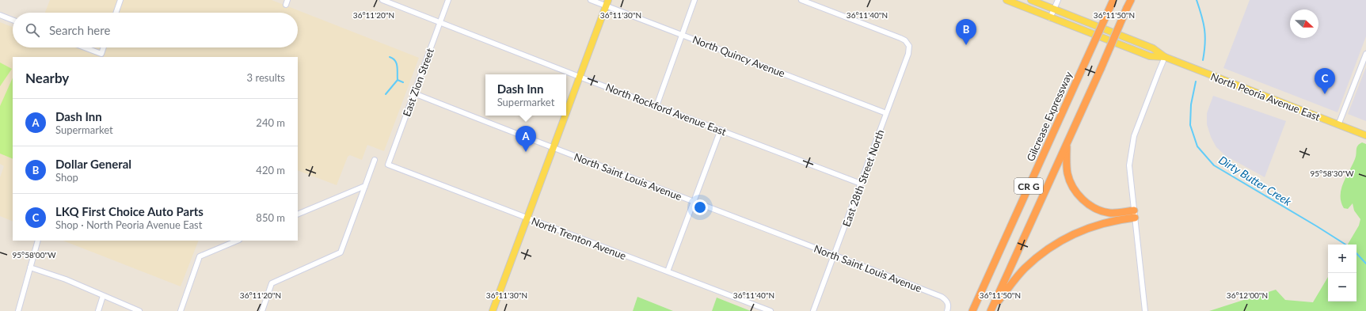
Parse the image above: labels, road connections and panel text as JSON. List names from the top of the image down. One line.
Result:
{"streets":{"highway":["Gilcrease Expressway","CR G"],"main road":["North Peoria Avenue East"],"street":["North Quincy Avenue","East Zion Street","North Rockford Avenue East","North Saint Louis Avenue","East 28th Street North","North Trenton Avenue"]},"crossings":[["North Quincy Avenue","East 28th Street North"],["East Zion Street","North Rockford Avenue East"],["East Zion Street","North Saint Louis Avenue"],["East Zion Street","North Trenton Avenue"],["North Rockford Avenue East","East 28th Street North"],["North Saint Louis Avenue","East 28th Street North"]],"water":["Dirty Butter Creek"],"north":"right","page":{"search":"Search here","pins":["B","C","A"],"heading":["Nearby","3 results"],"popup":["Dash Inn","Supermarket"],"list":[{"mark":"A","name":"Dash Inn","note":"Supermarket","value":"240 m"},{"mark":"B","name":"Dollar General","note":"Shop","value":"420 m"},{"mark":"C","name":"LKQ First Choice Auto Parts","note":"Shop · North Peoria Avenue East","value":"850 m"}],"map_buttons":["+","−"]},"coordinates":["36°11'40\"N","36°11'20\"N","36°11'30\"N","36°11'50\"N","95°58'30\"W","95°58'00\"W","36°12'00\"N"]}
